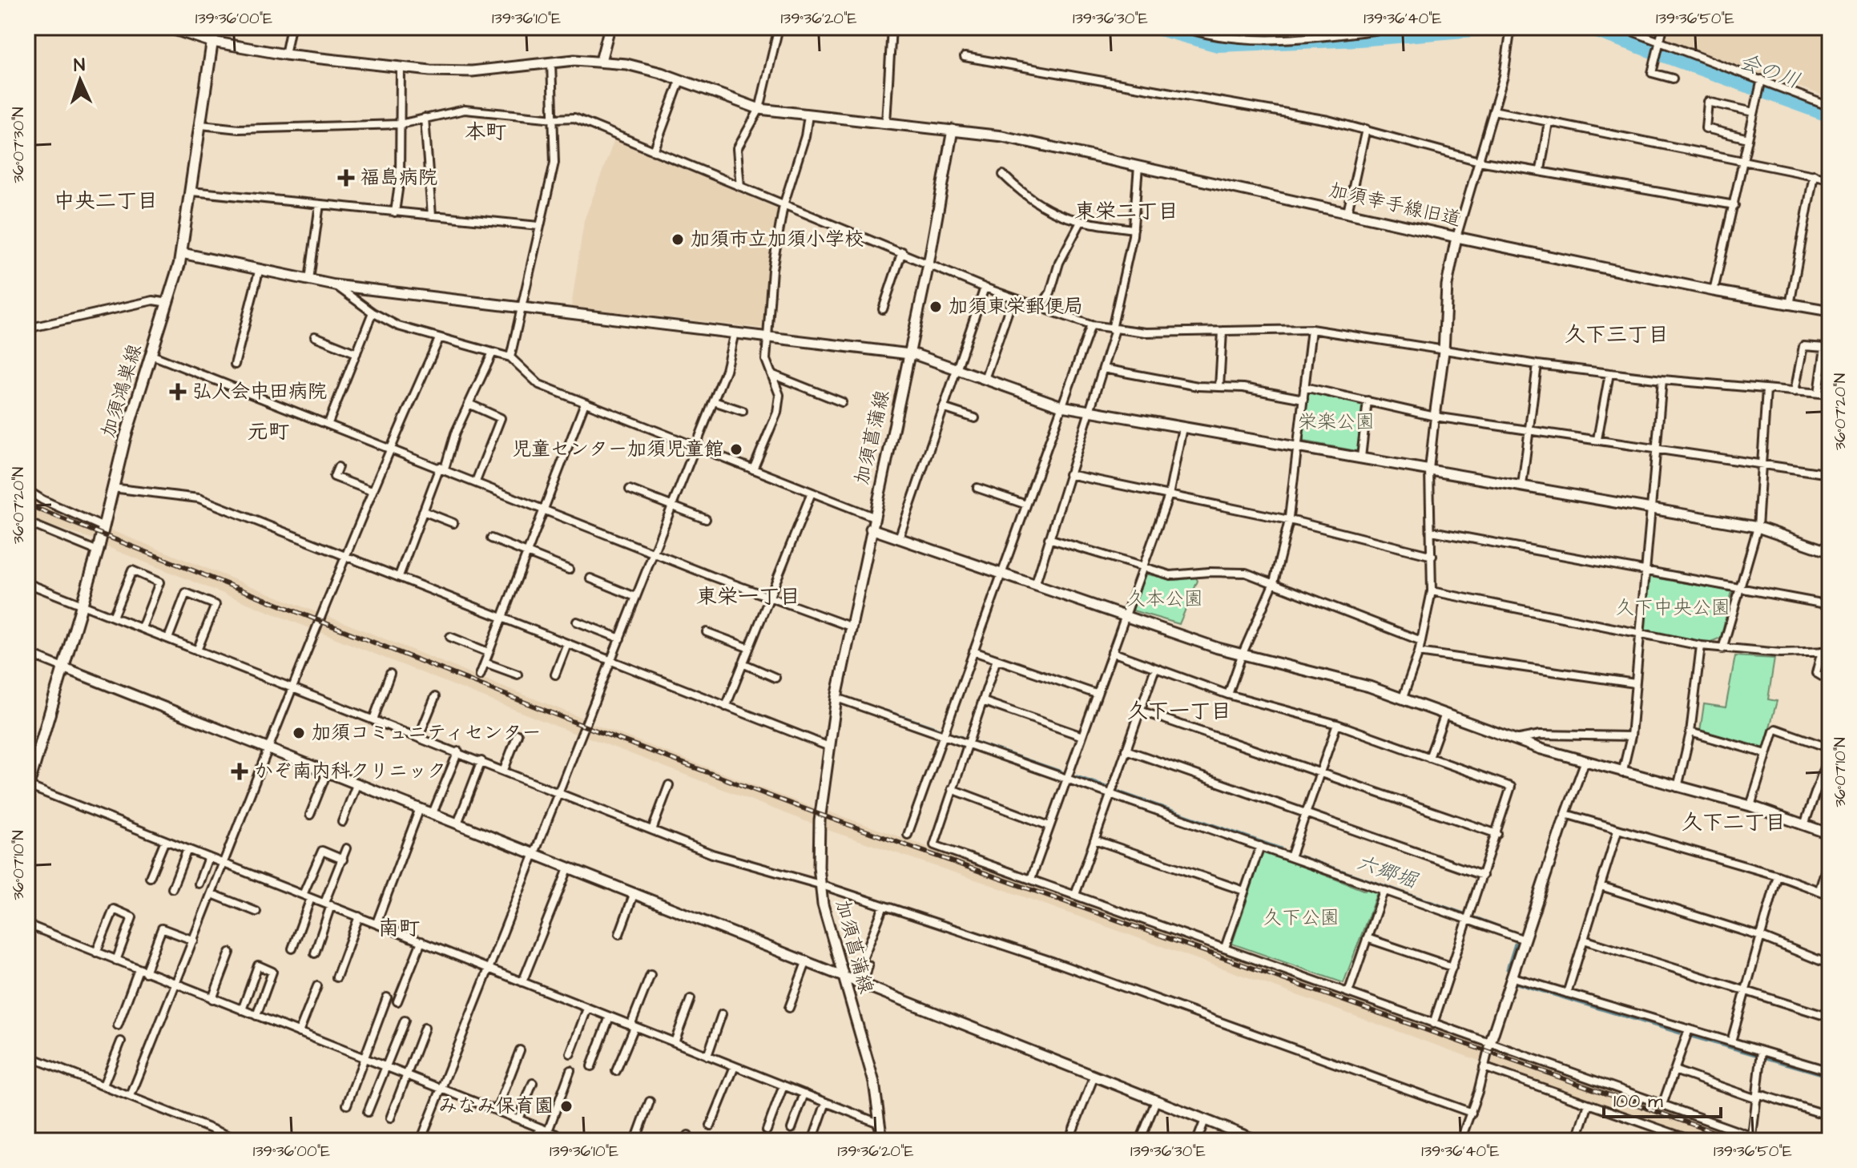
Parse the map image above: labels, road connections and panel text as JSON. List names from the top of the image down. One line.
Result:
{"streets":{"main road":["加須鴻巣線"],"street":["加須幸手線旧道","加須菖蒲線"]},"crossings":[["加須幸手線旧道","加須菖蒲線"]],"districts":["本町","中央二丁目","東栄二丁目","久下三丁目","元町","東栄一丁目","久下一丁目","久下二丁目","南町"],"water":["会の川","六郷堀"],"parks":["栄楽公園","久本公園","久下中央公園","久下公園"],"places":{"health":["福島病院","弘人会中田病院","かぞ南内科クリニック"],"other":["加須市立加須小学校","加須東栄郵便局","児童センター加須児童館","加須コミュニティセンター","みなみ保育園"]},"scale_bar":"100 m","north":"top","coordinates":["139°36'00\"E","139°36'10\"E","139°36'20\"E","139°36'30\"E","139°36'40\"E","139°36'50\"E","36°07'30\"N","36°07'20\"N","36°07'10\"N"]}
